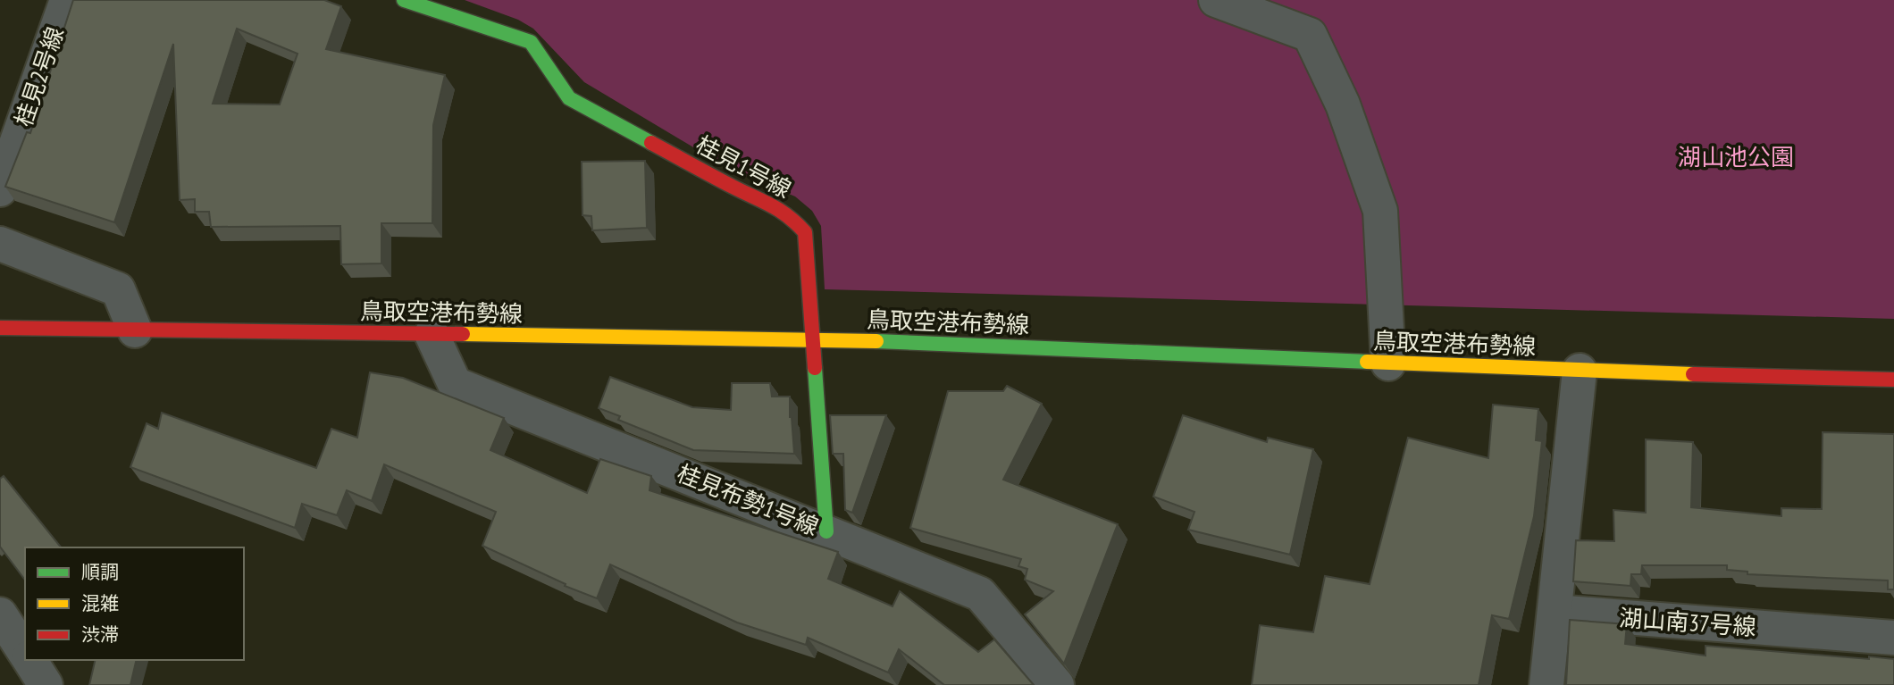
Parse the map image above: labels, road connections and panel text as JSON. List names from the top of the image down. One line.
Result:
{"streets":{"main road":["桂見1号線","鳥取空港布勢線"],"street":["桂見2号線","桂見布勢1号線","湖山南37号線"]},"crossings":[["桂見1号線","鳥取空港布勢線"],["桂見1号線","桂見布勢1号線"],["鳥取空港布勢線","桂見布勢1号線"]],"parks":["湖山池公園"],"legend":["順調","混雑","渋滞"]}
